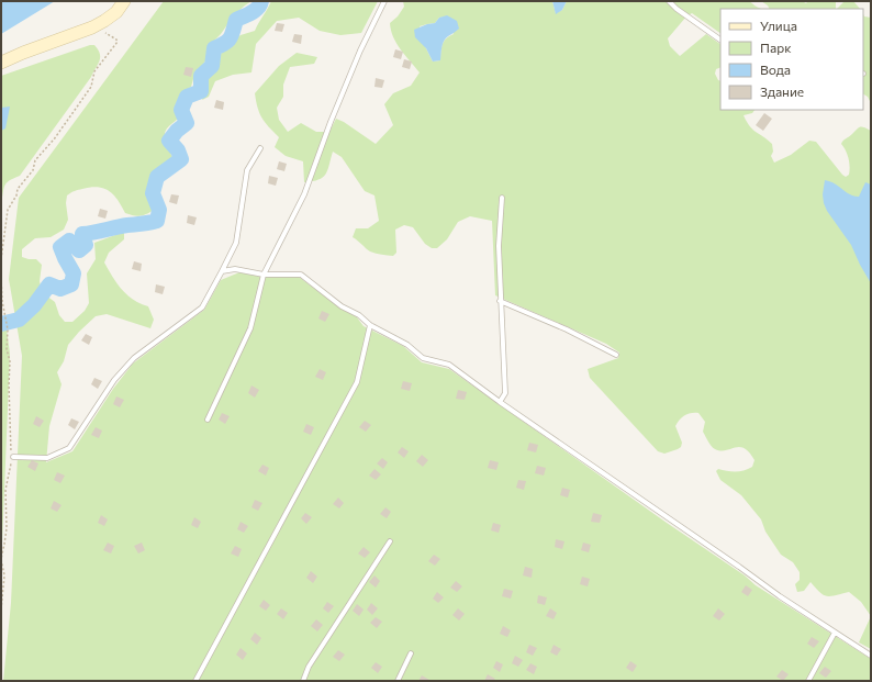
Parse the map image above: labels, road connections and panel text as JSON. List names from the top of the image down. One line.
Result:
{"legend":["Улица","Парк","Вода","Здание"]}
